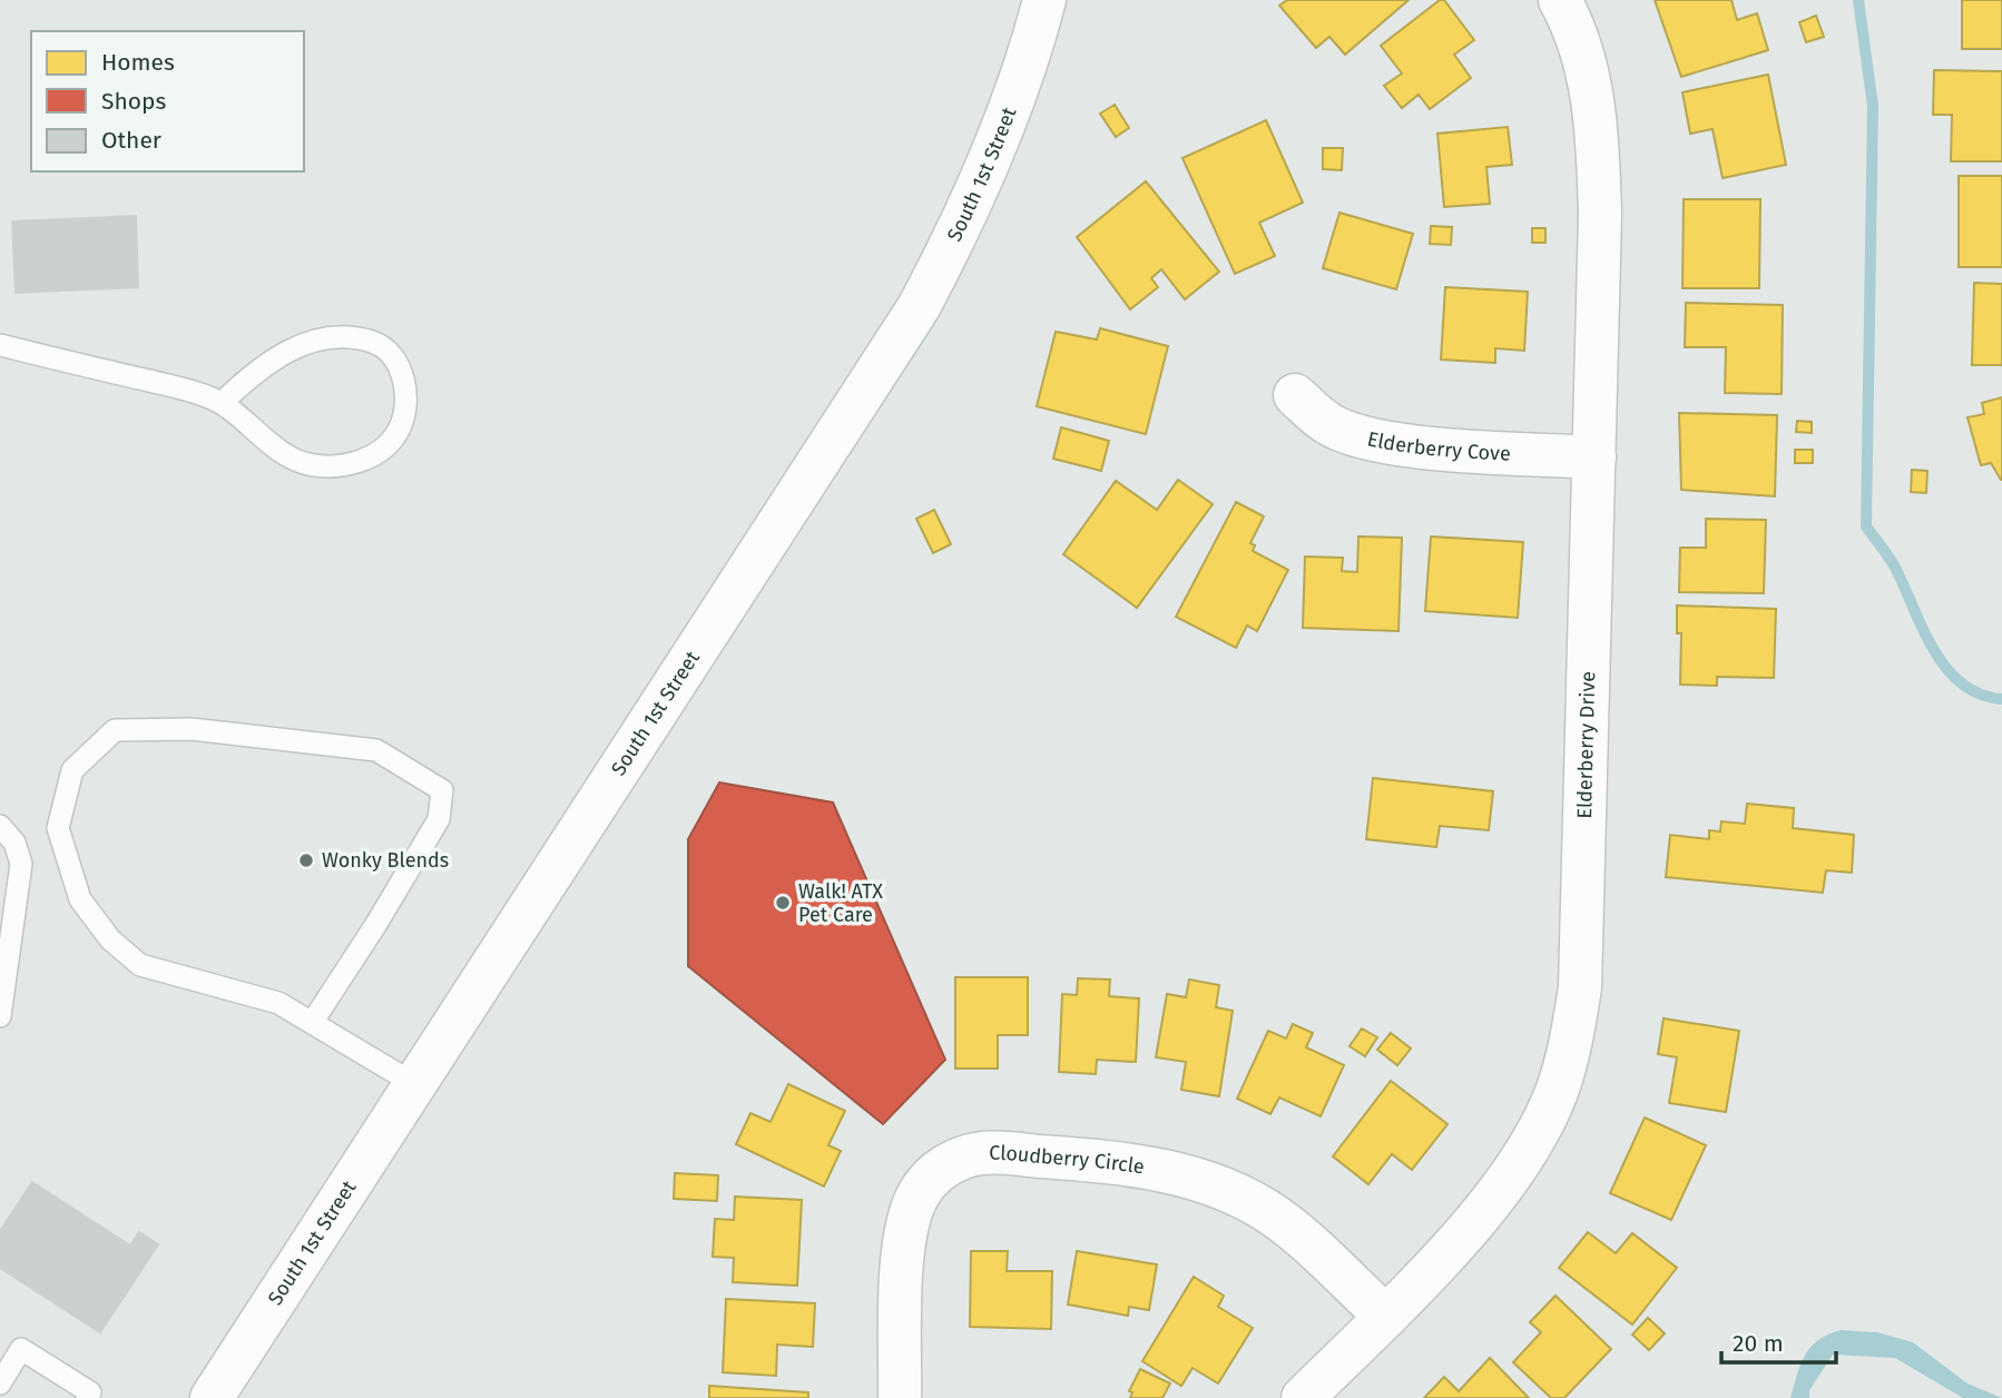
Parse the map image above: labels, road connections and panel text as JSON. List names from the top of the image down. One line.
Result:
{"streets":{"street":["South 1st Street","Elderberry Cove","Elderberry Drive","Cloudberry Circle"]},"crossings":[["Elderberry Cove","Elderberry Drive"],["Elderberry Drive","Cloudberry Circle"]],"places":["Wonky Blends","Walk! ATX Pet Care"],"legend":["Homes","Shops","Other"],"scale_bar":"20 m"}
